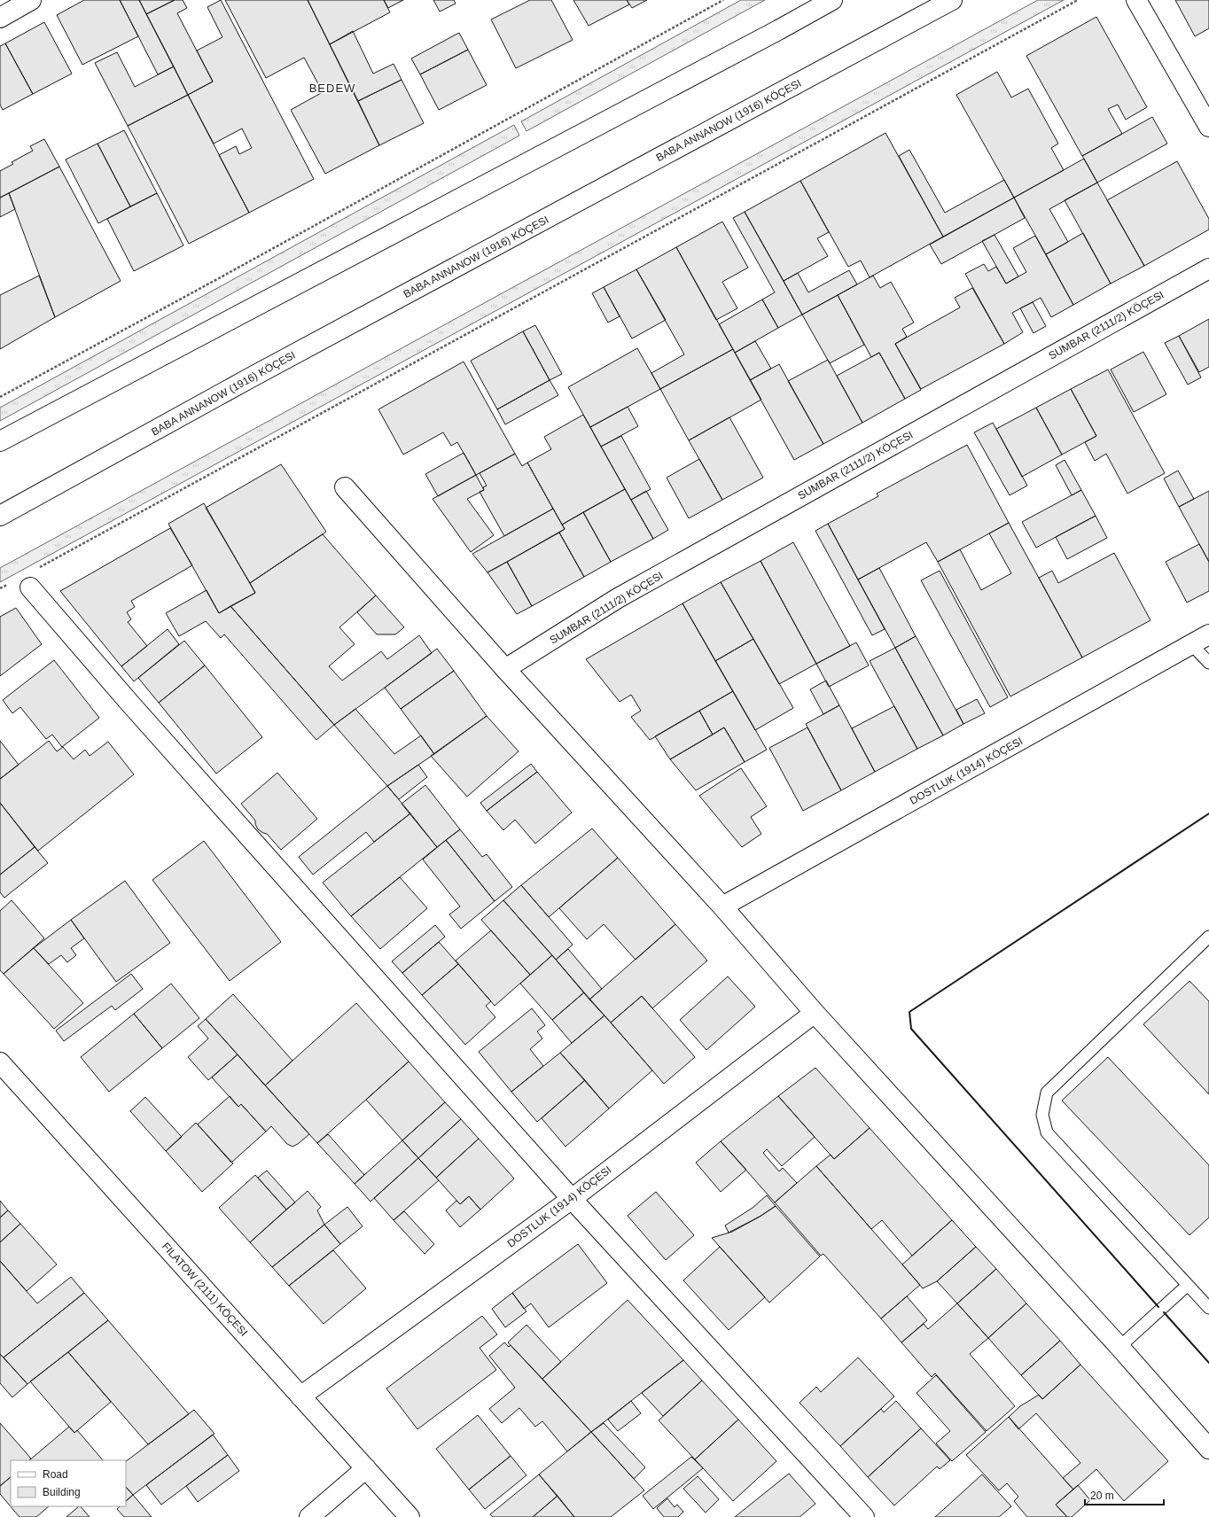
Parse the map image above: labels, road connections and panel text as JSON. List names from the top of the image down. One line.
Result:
{"streets":{"street":["BABA ANNANOW (1916) KÖÇESI","SUMBAR (2111/2) KÖÇESI","DOSTLUK (1914) KÖÇESI","FILATOW (2111) KÖÇESI"]},"crossings":[["DOSTLUK (1914) KÖÇESI","FILATOW (2111) KÖÇESI"]],"districts":["BEDEW"],"legend":["Road","Building"],"scale_bar":"20 m"}
